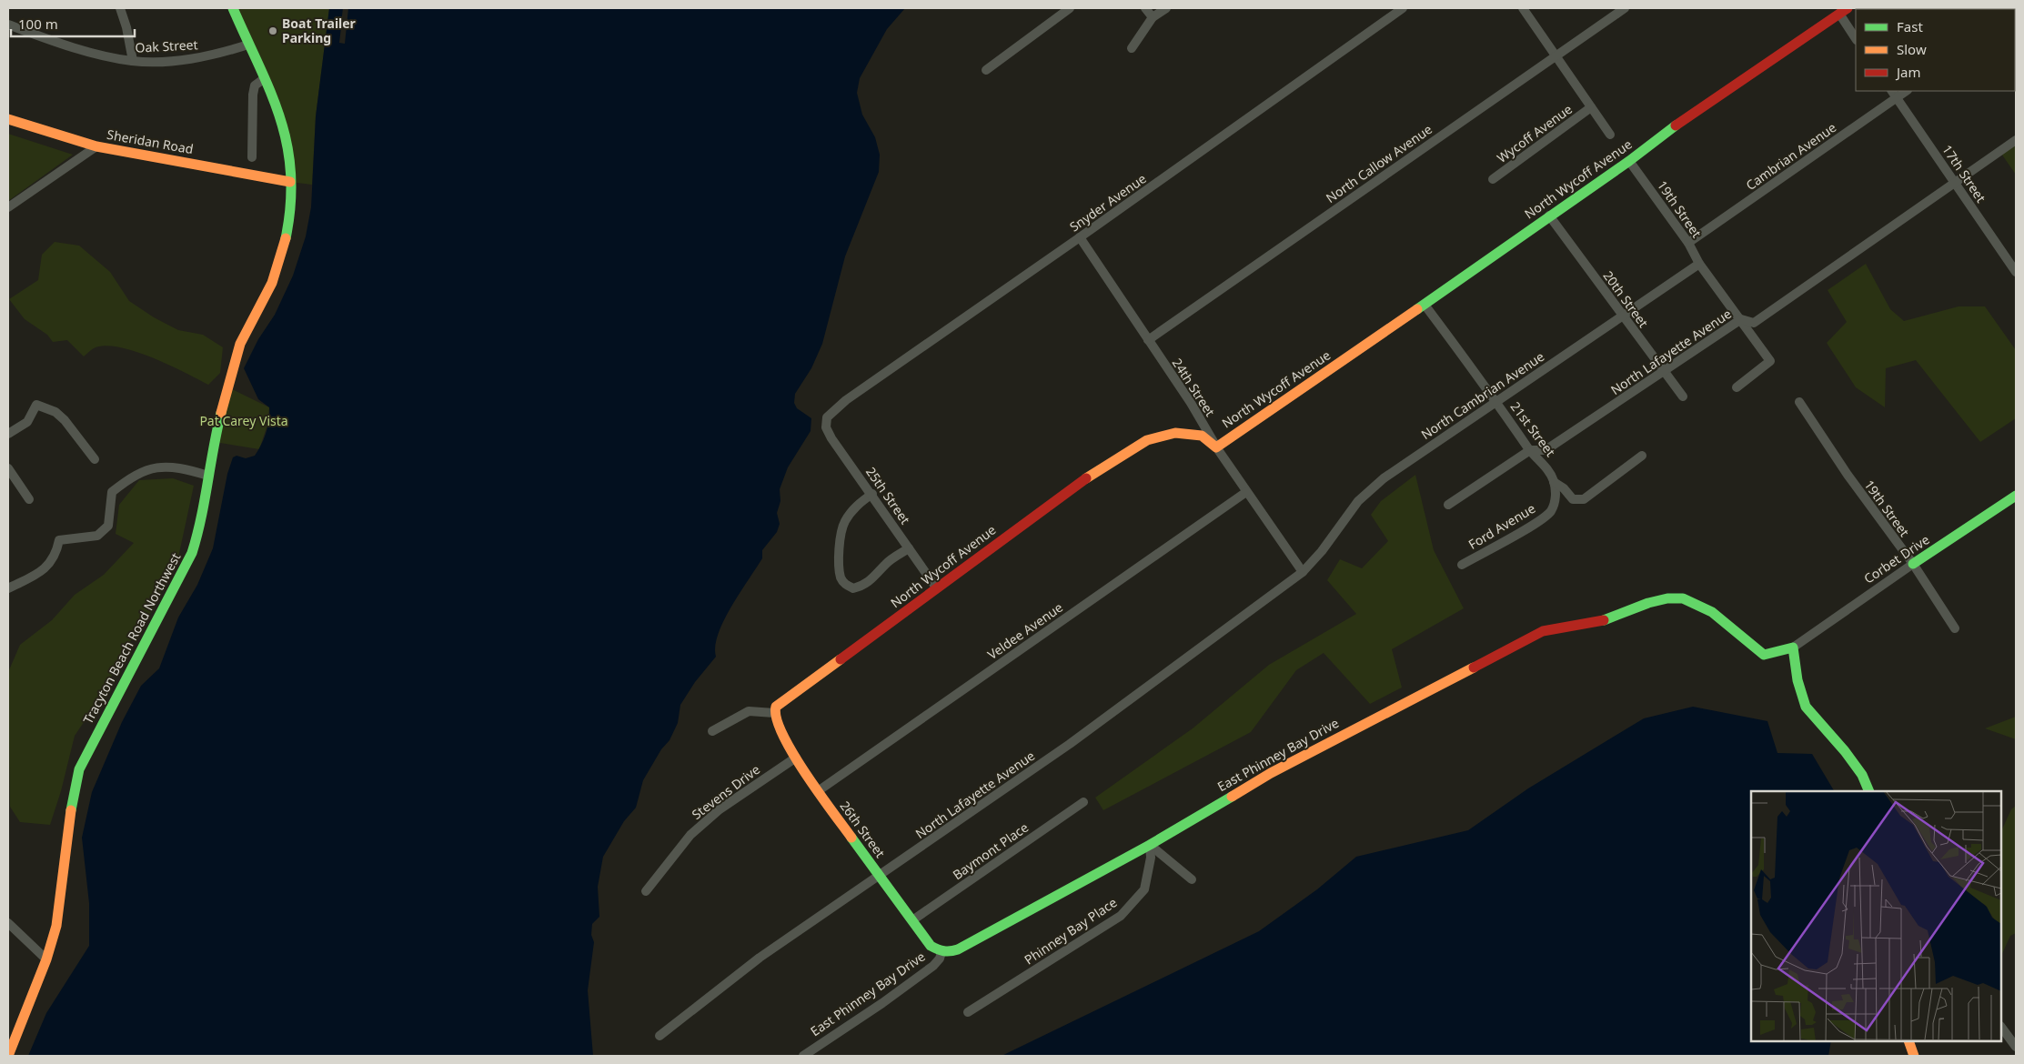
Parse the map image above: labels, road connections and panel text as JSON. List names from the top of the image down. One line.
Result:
{"streets":{"street":["Oak Street","Wycoff Avenue","Sheridan Road","Cambrian Avenue","North Callow Avenue","17th Street","North Wycoff Avenue","Snyder Avenue","19th Street","20th Street","North Lafayette Avenue","24th Street","North Cambrian Avenue","21st Street","25th Street","Ford Avenue","Corbet Drive","Veldee Avenue","Tracyton Beach Road Northwest","East Phinney Bay Drive","Stevens Drive","26th Street","Baymont Place","Phinney Bay Place"]},"crossings":[["Oak Street","Tracyton Beach Road Northwest"],["Sheridan Road","Tracyton Beach Road Northwest"],["Cambrian Avenue","17th Street"],["Cambrian Avenue","19th Street"],["North Callow Avenue","24th Street"],["17th Street","North Lafayette Avenue"],["North Wycoff Avenue","19th Street"],["North Wycoff Avenue","20th Street"],["North Wycoff Avenue","24th Street"],["North Wycoff Avenue","21st Street"],["North Wycoff Avenue","25th Street"],["North Wycoff Avenue","26th Street"],["Snyder Avenue","24th Street"],["Snyder Avenue","25th Street"],["19th Street","North Lafayette Avenue"],["19th Street","North Cambrian Avenue"],["19th Street","Corbet Drive"],["20th Street","North Lafayette Avenue"],["20th Street","North Cambrian Avenue"],["North Lafayette Avenue","24th Street"],["North Lafayette Avenue","North Cambrian Avenue"],["North Lafayette Avenue","21st Street"],["North Lafayette Avenue","26th Street"],["24th Street","North Cambrian Avenue"],["24th Street","Veldee Avenue"],["North Cambrian Avenue","21st Street"],["21st Street","Ford Avenue"],["Corbet Drive","East Phinney Bay Drive"],["Veldee Avenue","26th Street"],["East Phinney Bay Drive","26th Street"],["East Phinney Bay Drive","Phinney Bay Place"],["Stevens Drive","26th Street"],["26th Street","Baymont Place"]],"parks":["Pat Carey Vista"],"places":["Boat Trailer Parking"],"legend":["Fast","Slow","Jam"],"scale_bar":"100 m"}
